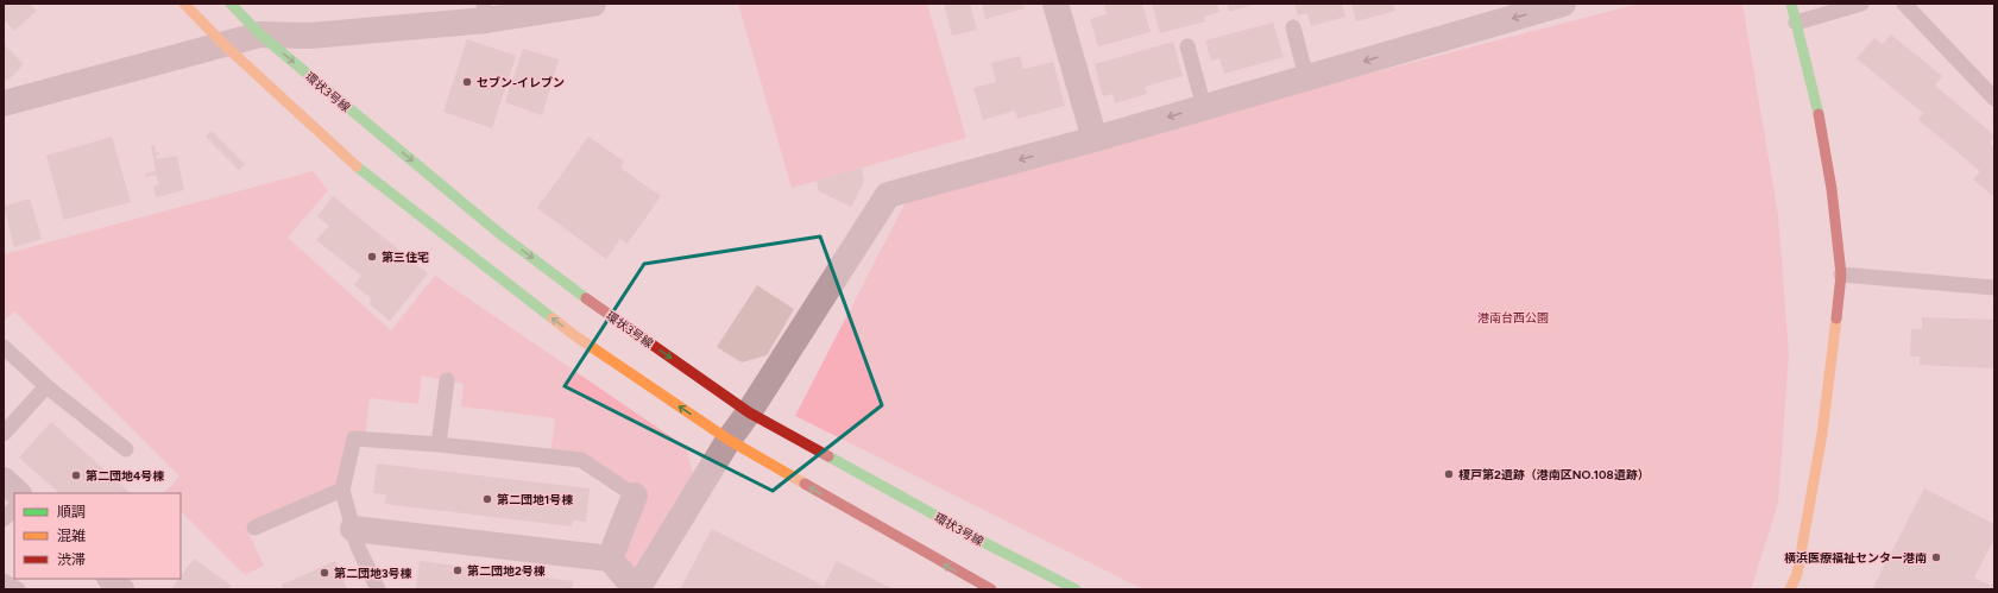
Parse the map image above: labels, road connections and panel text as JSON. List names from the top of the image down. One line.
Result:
{"streets":{"street":["環状3号線"]},"parks":["港南台西公園"],"places":["セブン-イレブン","第三住宅","榎戸第2遺跡（港南区NO.108遺跡）","第二団地4号棟","第二団地1号棟","横浜医療福祉センター港南","第二団地2号棟","第二団地3号棟"],"legend":["順調","混雑","渋滞"]}
